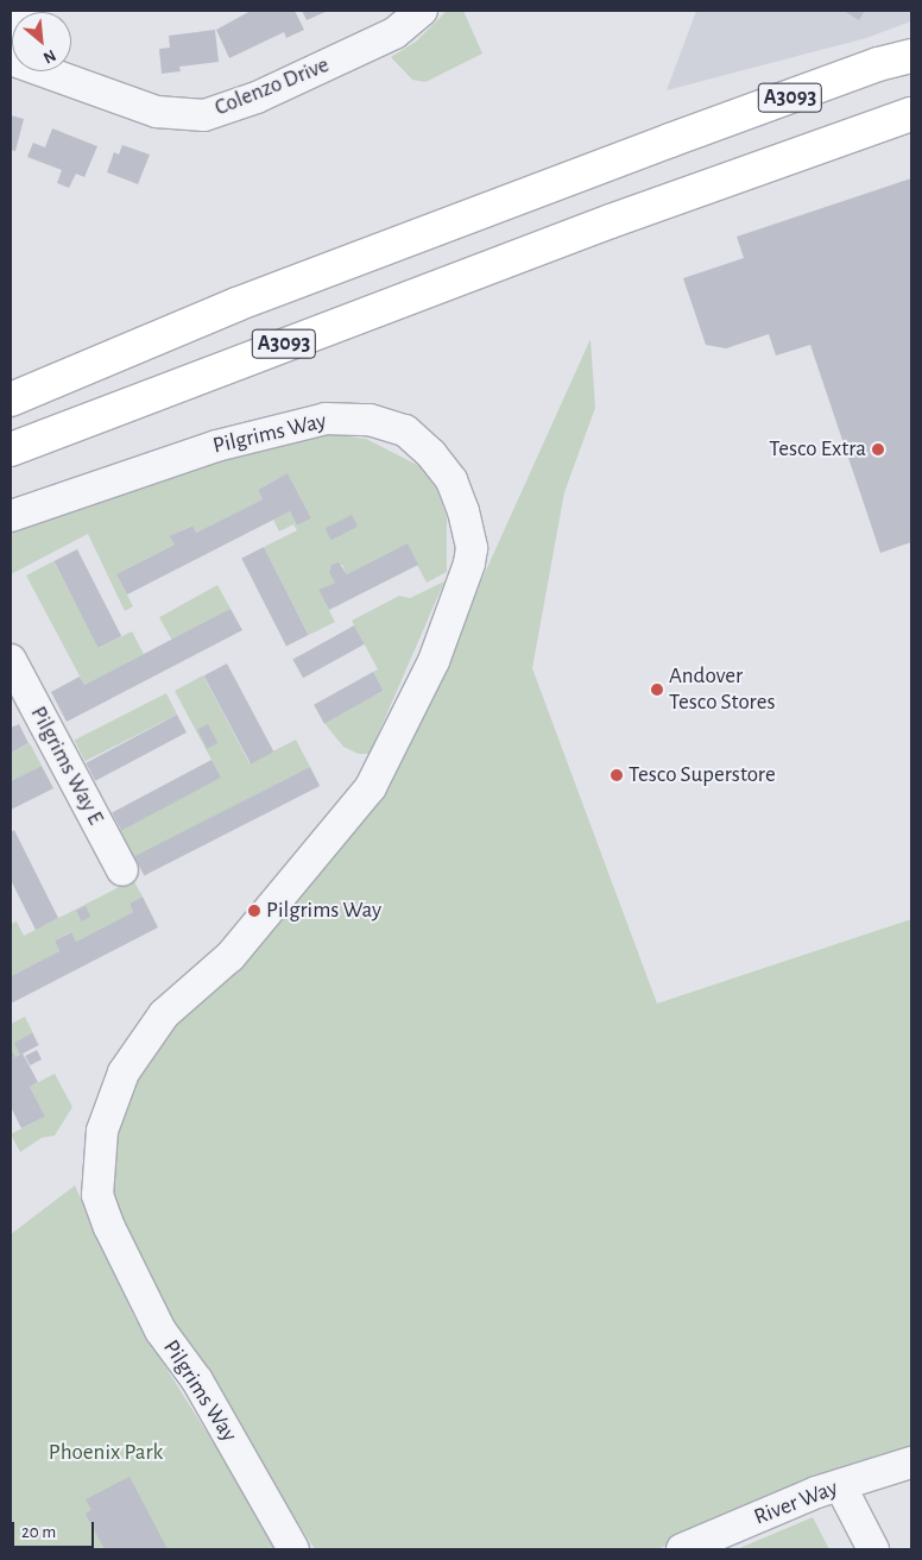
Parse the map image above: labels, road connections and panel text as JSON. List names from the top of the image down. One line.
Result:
{"streets":{"main road":["A3093"],"street":["Colenzo Drive","Pilgrims Way","Pilgrims Way E","River Way"]},"parks":["Phoenix Park"],"places":["Tesco Extra","Andover Tesco Stores","Tesco Superstore","Pilgrims Way"],"scale_bar":"20 m","north":"bottom right"}
